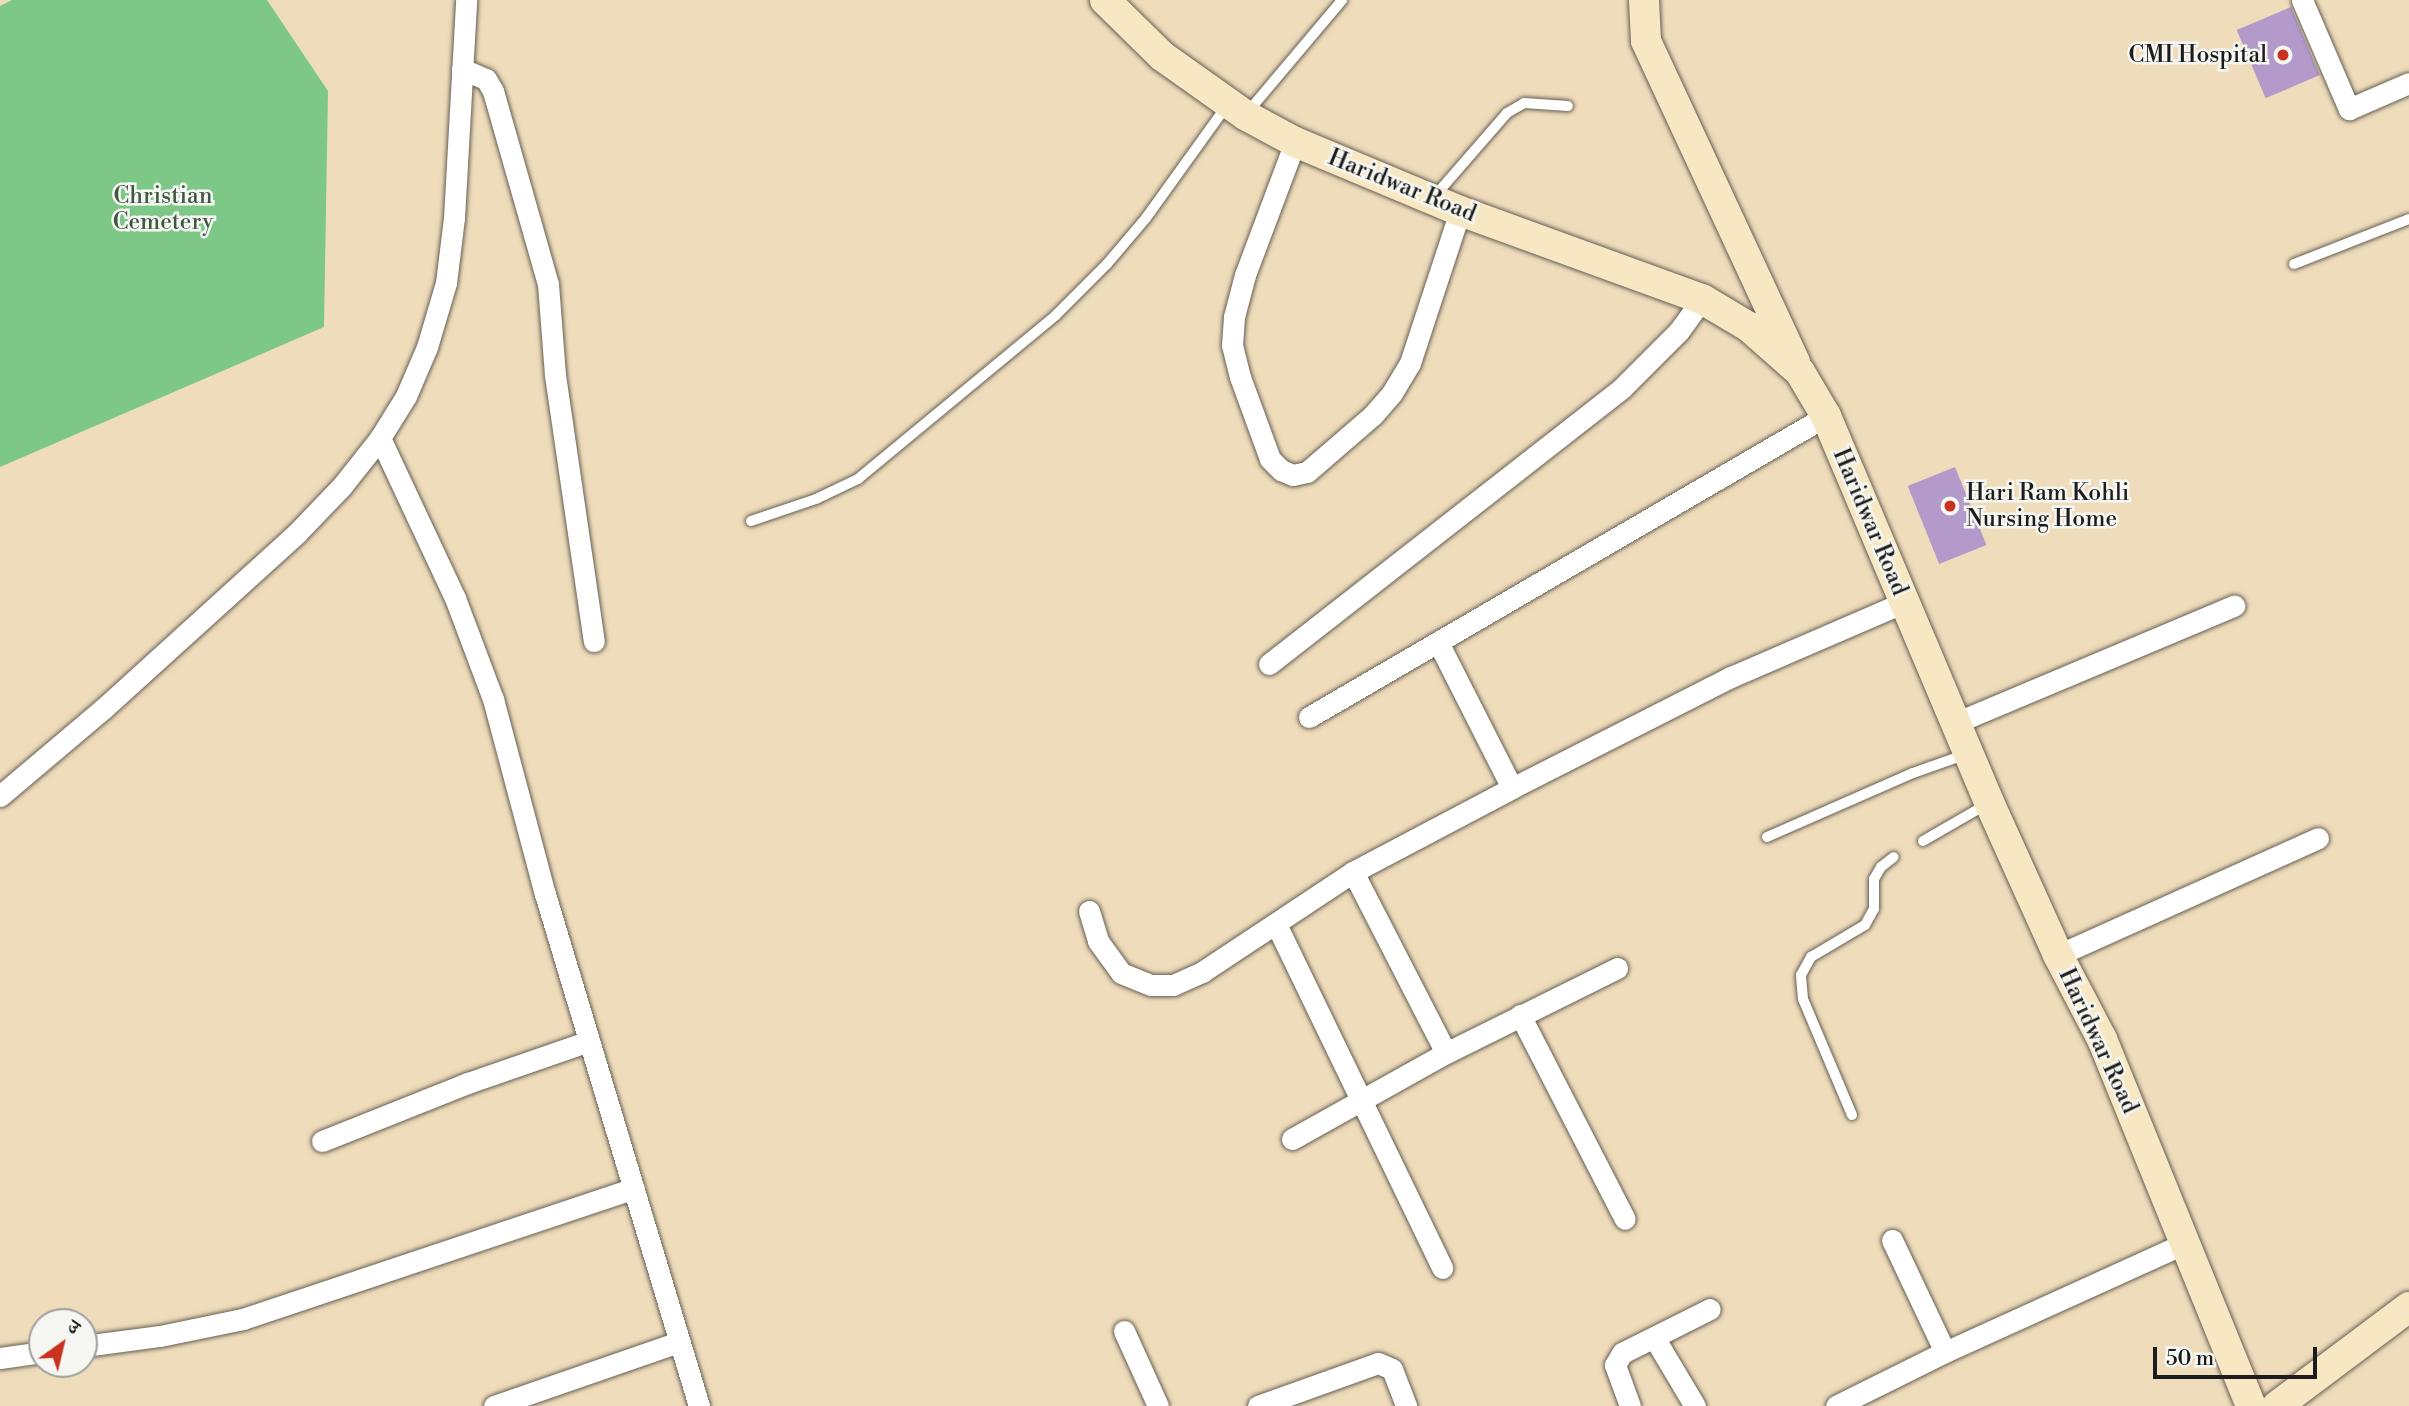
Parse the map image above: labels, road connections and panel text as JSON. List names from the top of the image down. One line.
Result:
{"streets":{"main road":["Haridwar Road"]},"parks":["Christian Cemetery"],"places":["CMI Hospital","Hari Ram Kohli Nursing Home"],"scale_bar":"50 m","north":"top right"}
